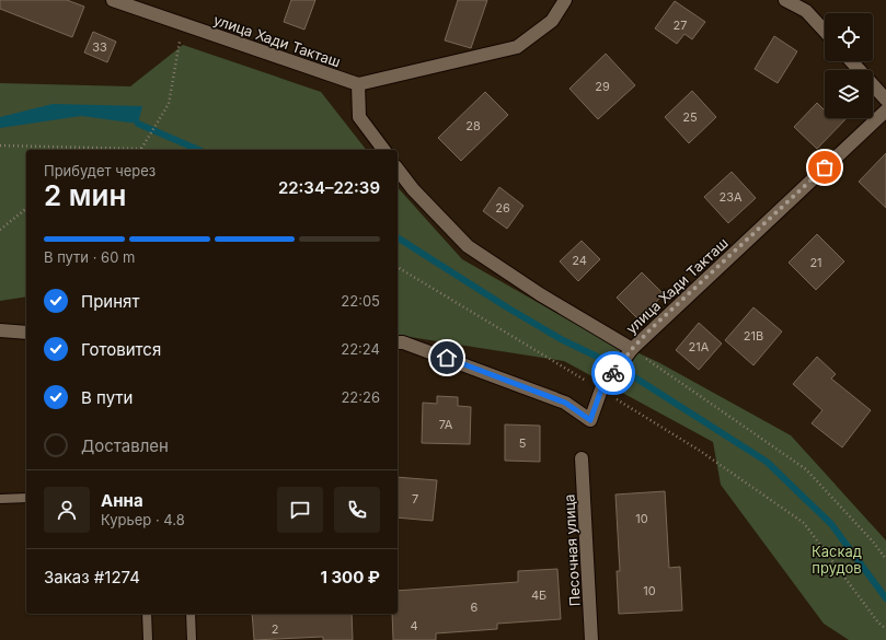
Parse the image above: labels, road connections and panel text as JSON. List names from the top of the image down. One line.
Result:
{"streets":{"street":["улица Хади Такташ","Песочная улица"]},"parks":["Каскад прудов"],"house_numbers":["27","33","29","25","28","23А","26","24","21","21В","21А","7А","5","7","10","10","4Б","6","4","2"],"page":{"heading":["2 мин","Прибудет через","22:34–22:39"],"panel":["Анна","Курьер · 4.8","Заказ #1274","1 300 ₽"],"bar":"В пути · 60 m","list":[["Принят","22:05"],["Готовится","22:24"],["В пути","22:26"],"Доставлен"]}}
